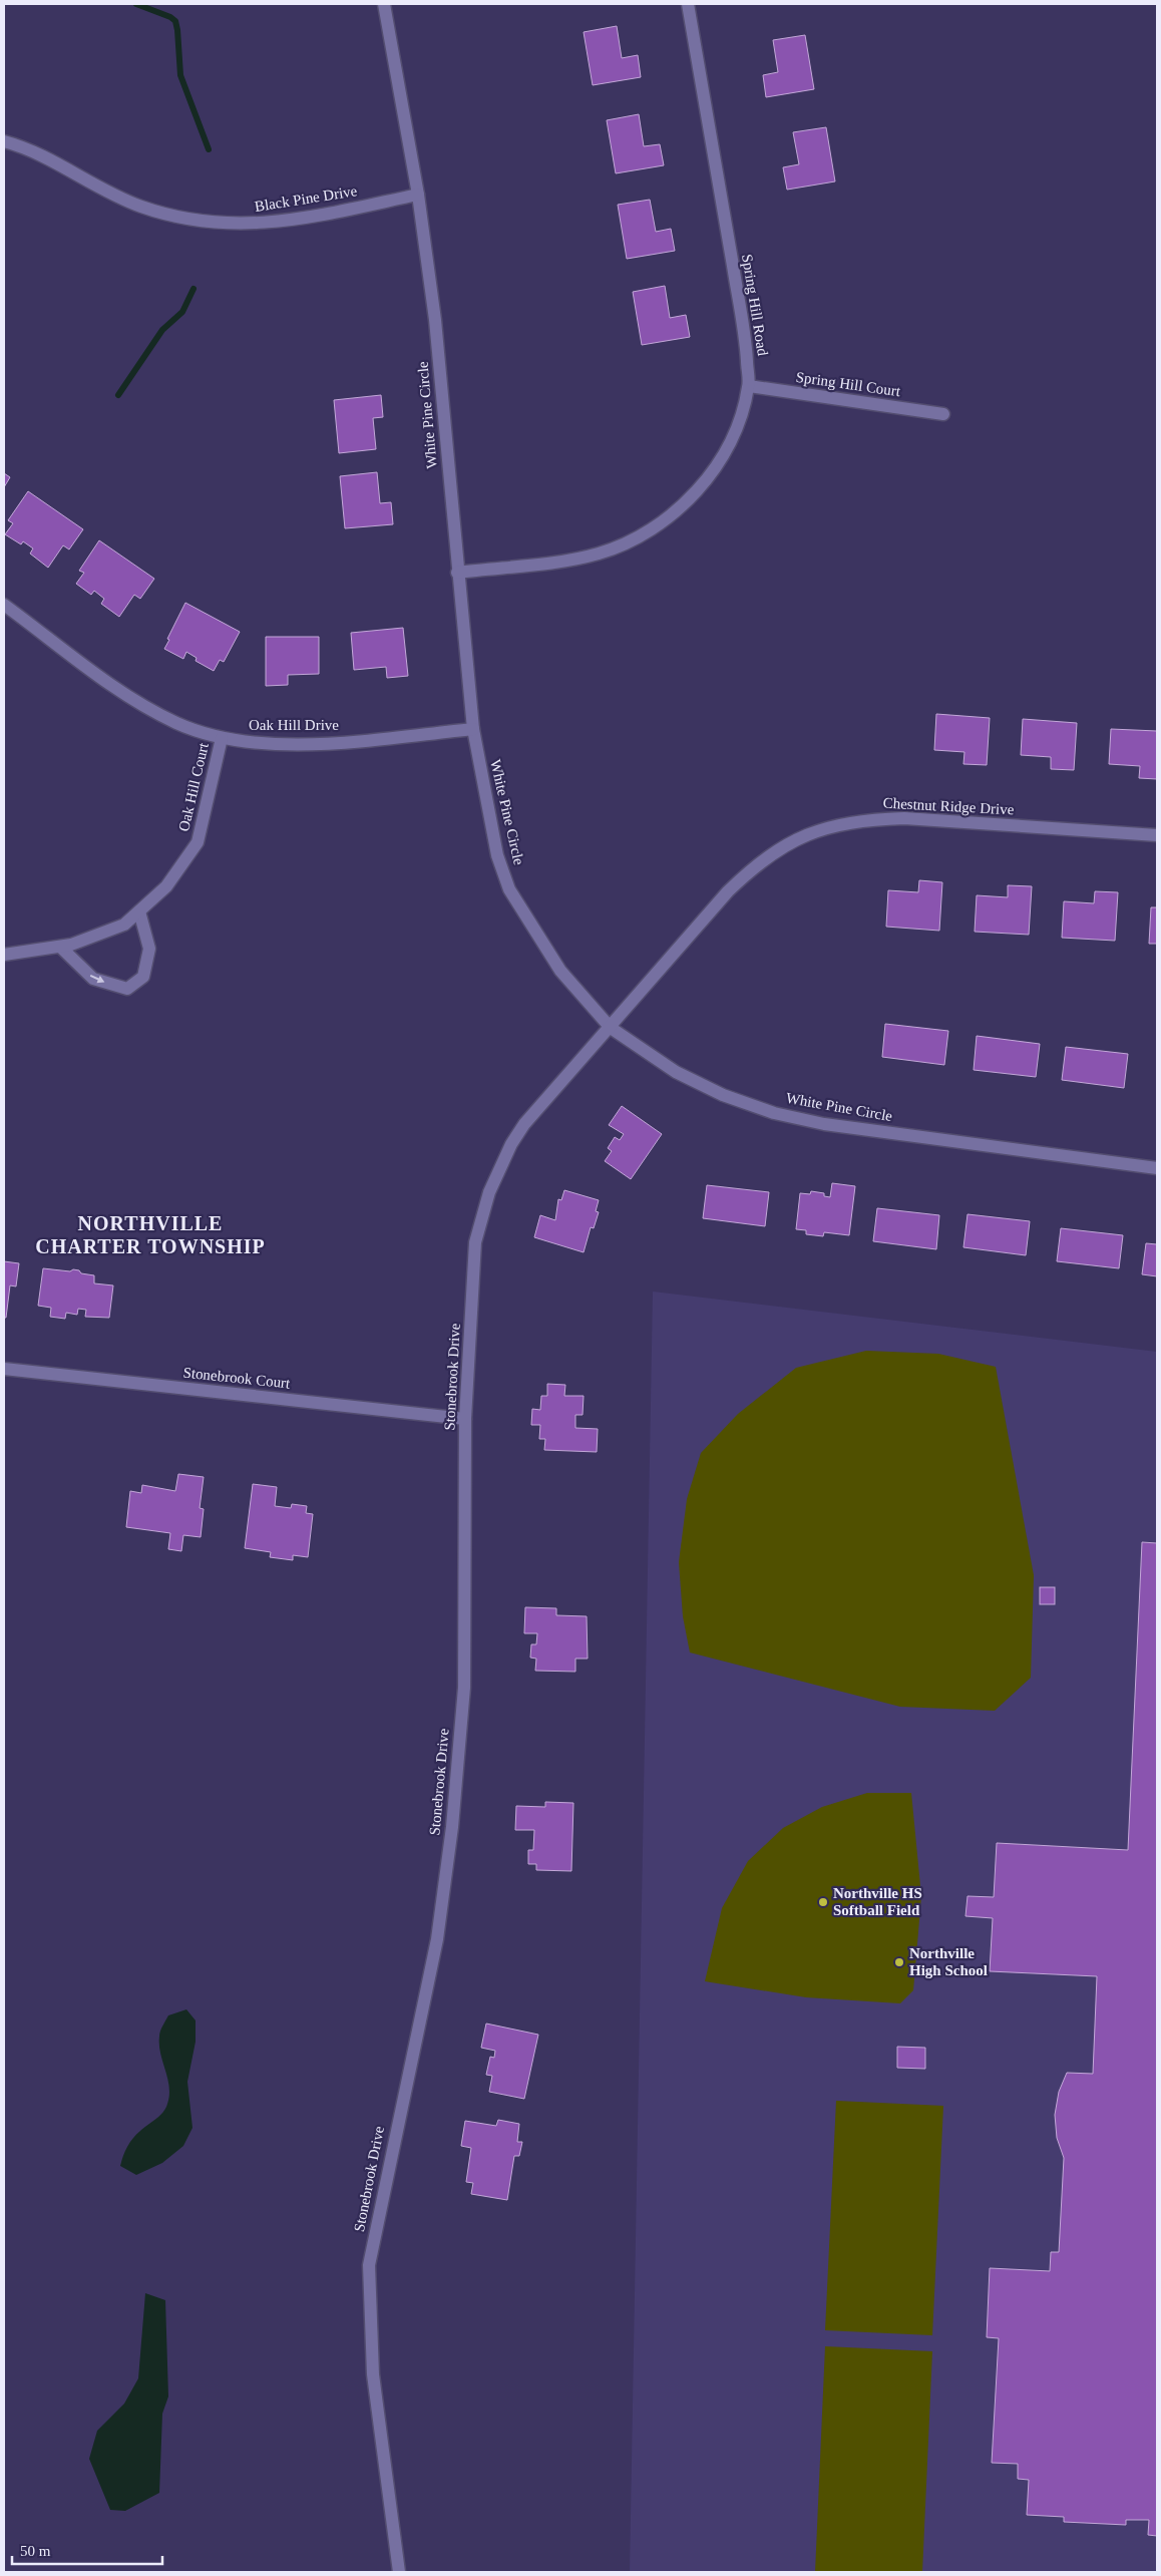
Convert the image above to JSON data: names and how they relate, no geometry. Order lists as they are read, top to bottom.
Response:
{
  "streets": {
    "street": [
      "Black Pine Drive",
      "Spring Hill Road",
      "Spring Hill Court",
      "White Pine Circle",
      "Oak Hill Drive",
      "Oak Hill Court",
      "Chestnut Ridge Drive",
      "Stonebrook Drive",
      "Stonebrook Court"
    ]
  },
  "crossings": [
    ["Black Pine Drive", "White Pine Circle"],
    ["Spring Hill Road", "Spring Hill Court"],
    ["Spring Hill Road", "White Pine Circle"],
    ["White Pine Circle", "Oak Hill Drive"],
    ["White Pine Circle", "Chestnut Ridge Drive"],
    ["White Pine Circle", "Stonebrook Drive"],
    ["Oak Hill Drive", "Oak Hill Court"],
    ["Chestnut Ridge Drive", "Stonebrook Drive"],
    ["Stonebrook Drive", "Stonebrook Court"]
  ],
  "districts": ["NORTHVILLE CHARTER TOWNSHIP"],
  "places": ["Northville HS Softball Field", "Northville High School"],
  "scale_bar": "50 m"
}
